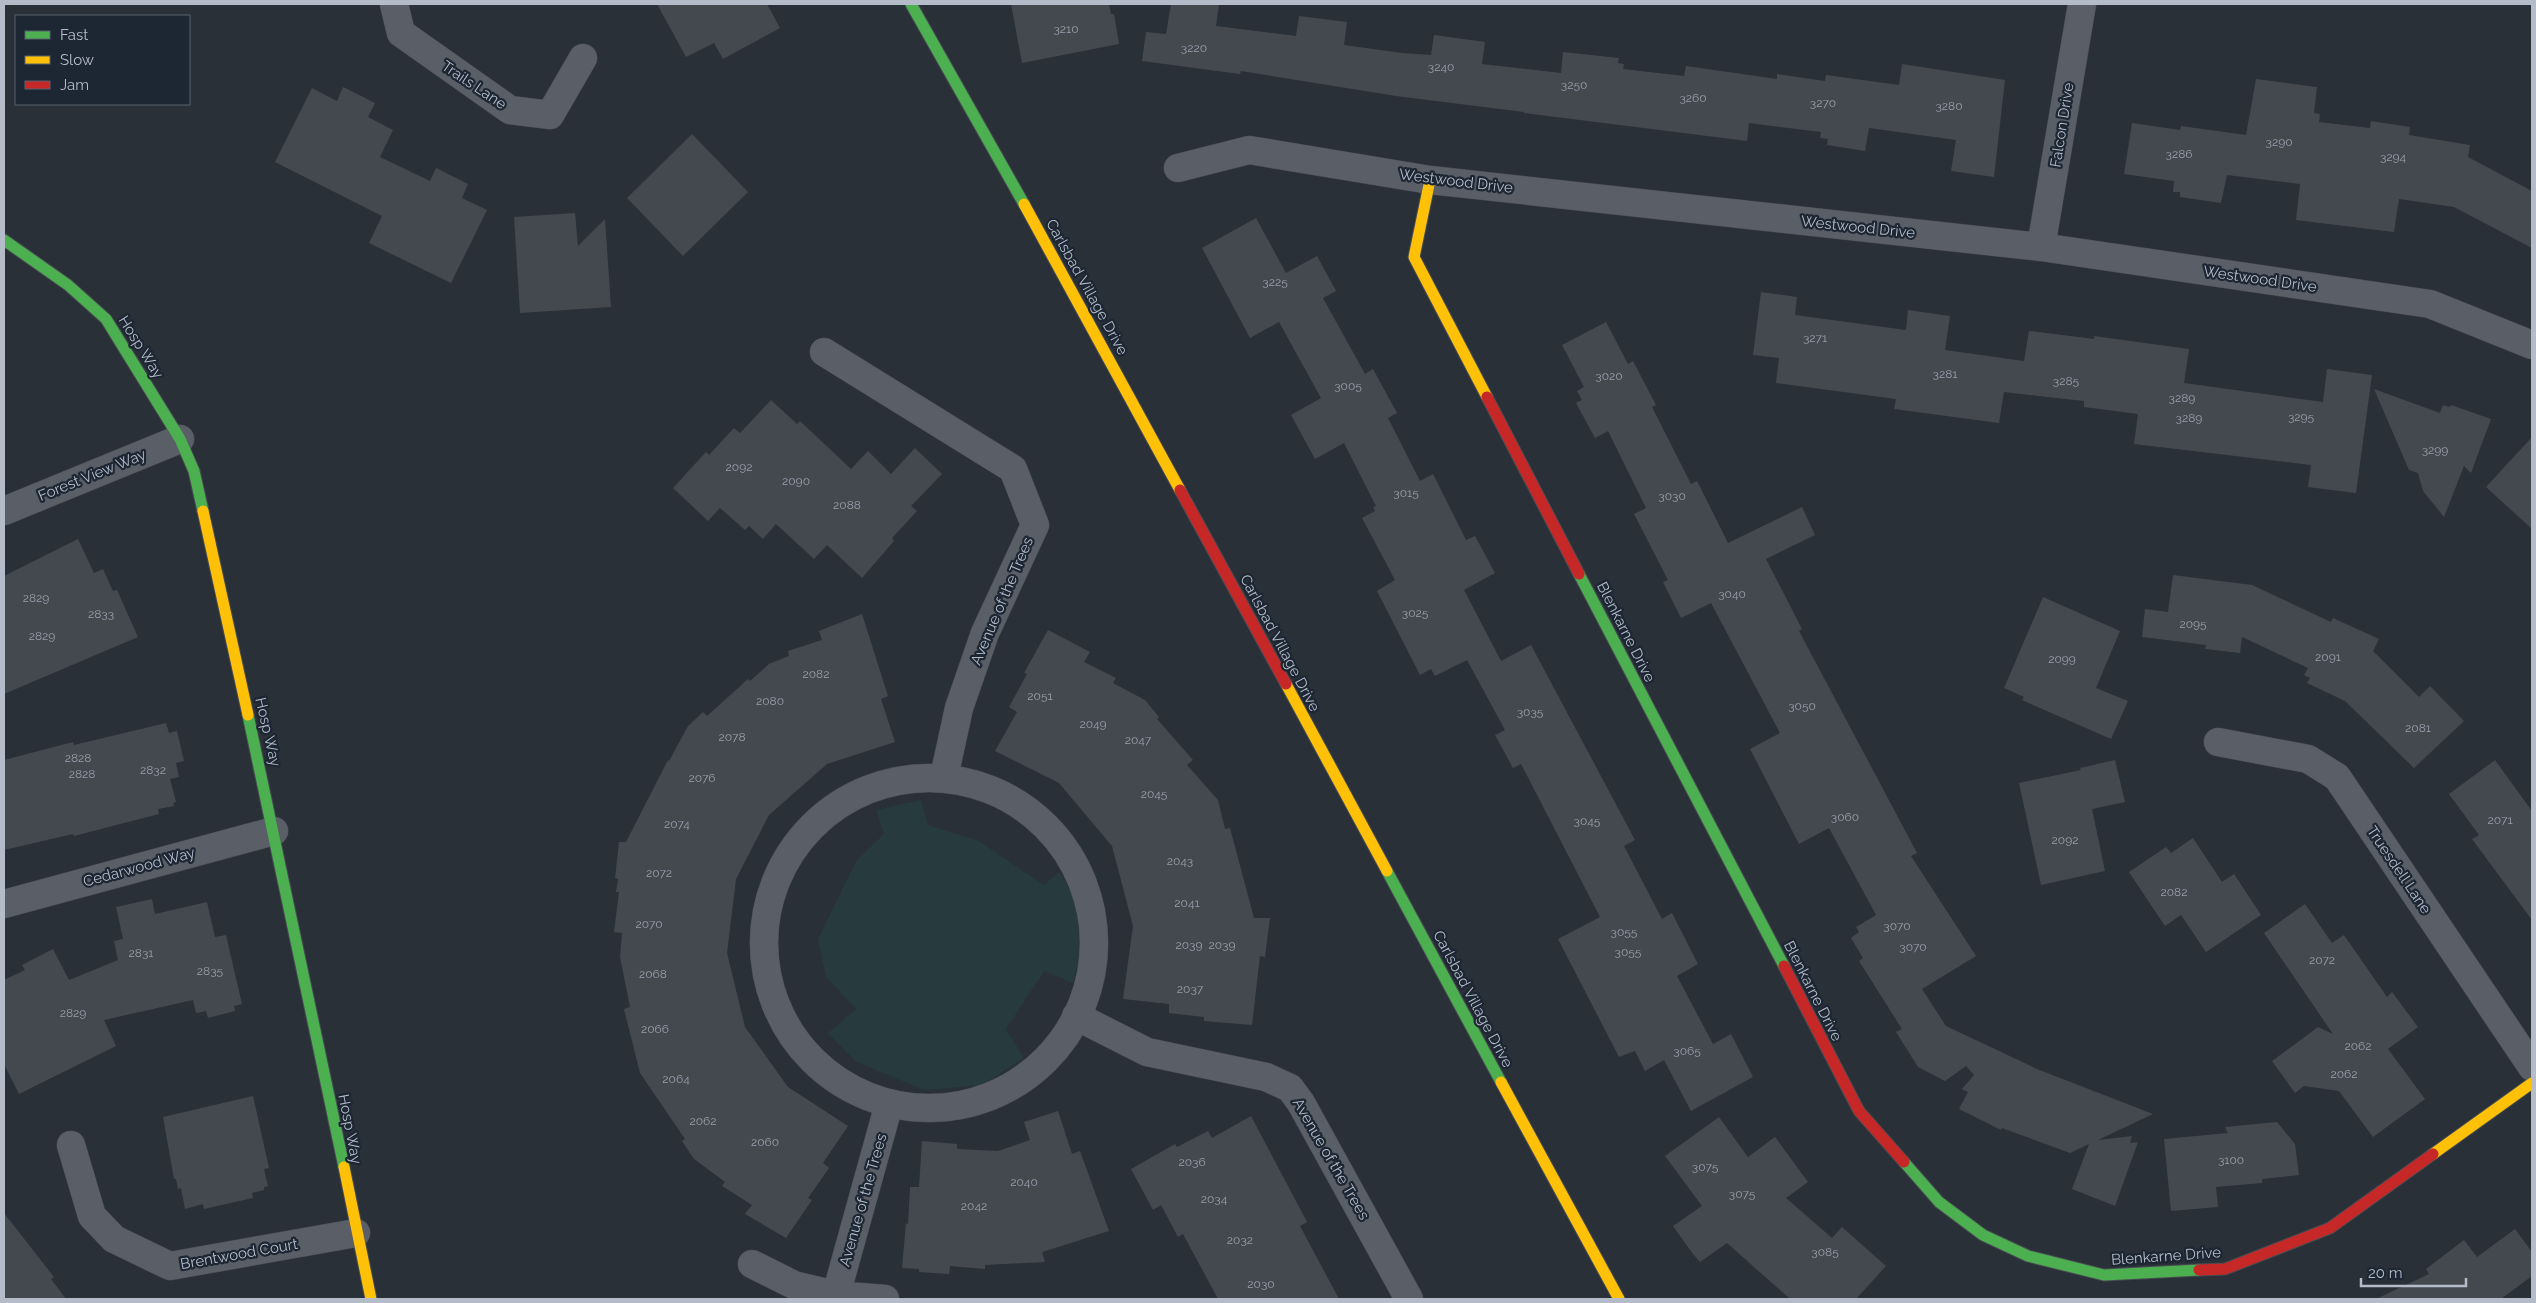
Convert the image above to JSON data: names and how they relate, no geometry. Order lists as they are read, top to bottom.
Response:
{
  "streets": {
    "street": [
      "Trails Lane",
      "Falcon Drive",
      "Westwood Drive",
      "Carlsbad Village Drive",
      "Hosp Way",
      "Forest View Way",
      "Avenue of the Trees",
      "Blenkarne Drive",
      "Cedarwood Way",
      "Truesdell Lane",
      "Brentwood Court"
    ]
  },
  "crossings": [
    ["Falcon Drive", "Westwood Drive"],
    ["Westwood Drive", "Blenkarne Drive"],
    ["Hosp Way", "Forest View Way"],
    ["Hosp Way", "Cedarwood Way"],
    ["Hosp Way", "Brentwood Court"]
  ],
  "house_numbers": [
    "3210",
    "3220",
    "3240",
    "3250",
    "3260",
    "3270",
    "3280",
    "3290",
    "3286",
    "3294",
    "3225",
    "3271",
    "3281",
    "3020",
    "3285",
    "3005",
    "3289",
    "3295",
    "3289",
    "3299",
    "2092",
    "2090",
    "3015",
    "3030",
    "2088",
    "3040",
    "2829",
    "3025",
    "2833",
    "2095",
    "2829",
    "2091",
    "2099",
    "2082",
    "2051",
    "2080",
    "3050",
    "3035",
    "2049",
    "2081",
    "2078",
    "2047",
    "2828",
    "2832",
    "2828",
    "2076",
    "2045",
    "3060",
    "2071",
    "3045",
    "2074",
    "2092",
    "2043",
    "2072",
    "2082",
    "2041",
    "2070",
    "3070",
    "3055",
    "2039",
    "2039",
    "3070",
    "3055",
    "2831",
    "2072",
    "2835",
    "2068",
    "2037",
    "2829",
    "2066",
    "2062",
    "3065",
    "2062",
    "2064",
    "2062",
    "2060",
    "3100",
    "2036",
    "3075",
    "2040",
    "3075",
    "2034",
    "2042",
    "2032",
    "3085",
    "2030"
  ],
  "legend": ["Fast", "Slow", "Jam"],
  "scale_bar": "20 m"
}
